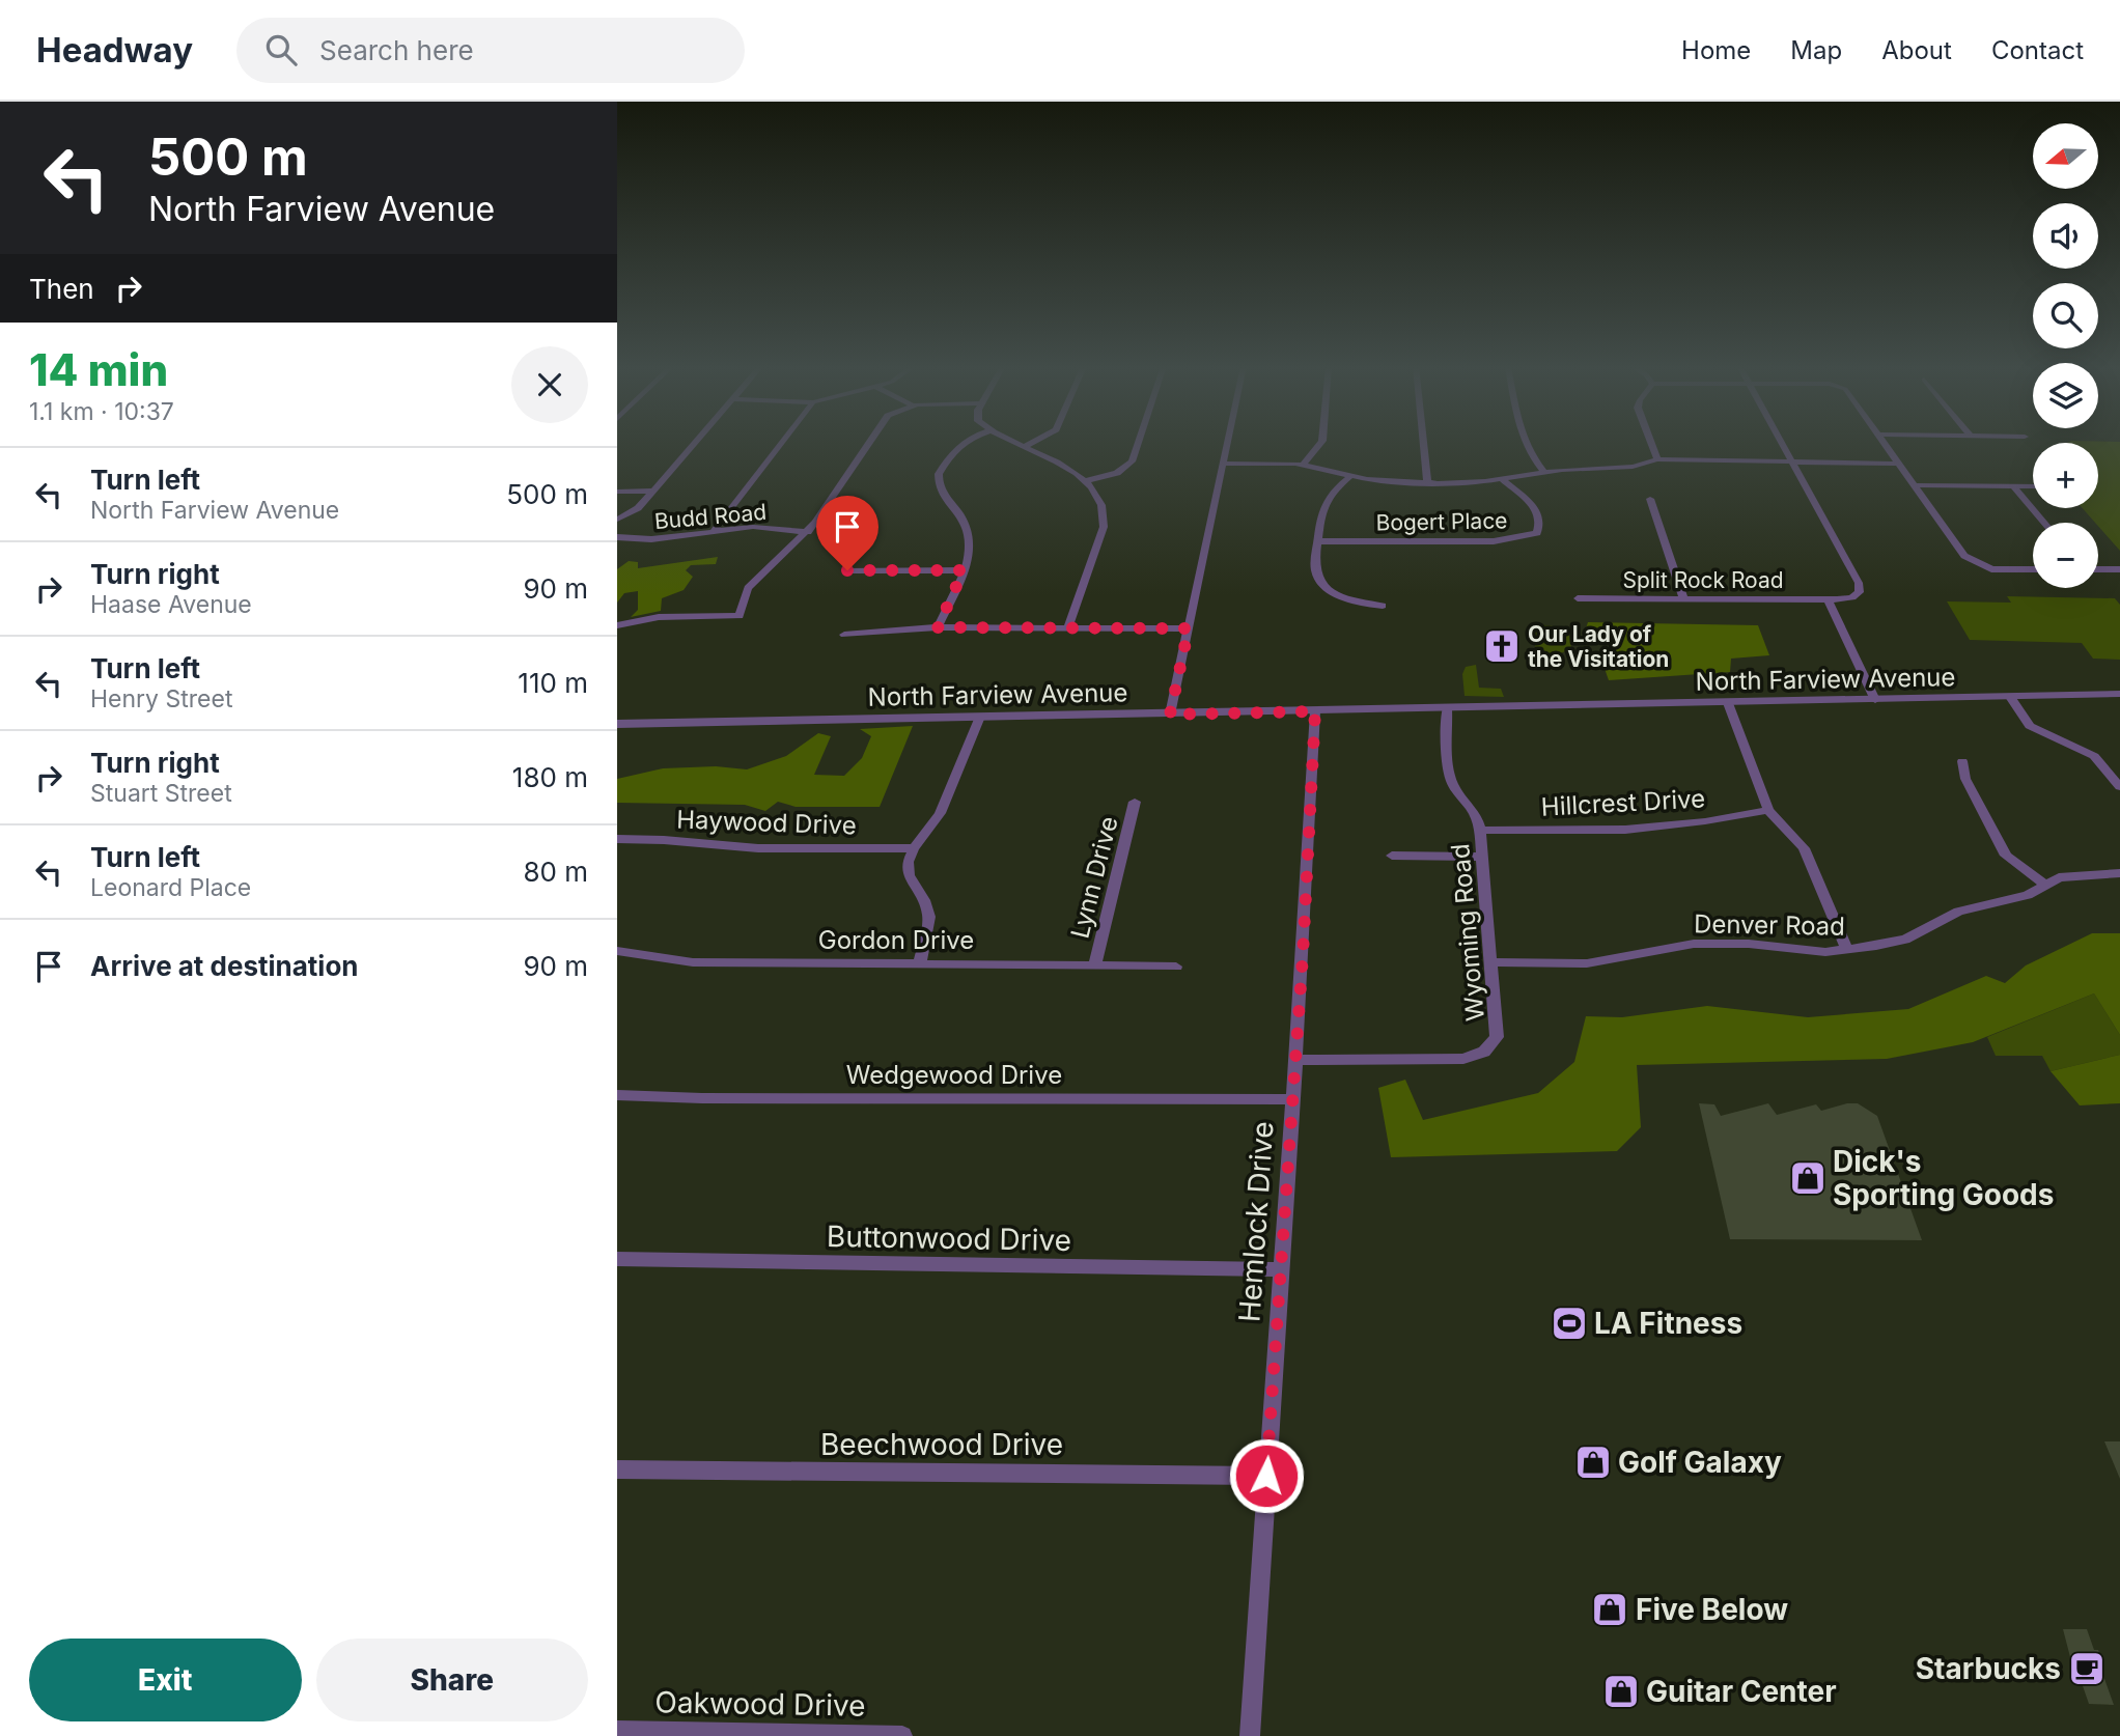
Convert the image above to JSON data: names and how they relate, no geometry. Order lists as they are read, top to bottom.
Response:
{
  "streets": {
    "street": [
      "Budd Road",
      "Bogert Place",
      "Split Rock Road",
      "North Farview Avenue",
      "Hillcrest Drive",
      "Haywood Drive",
      "Lynn Drive",
      "Denver Road",
      "Wyoming Road",
      "Gordon Drive",
      "Wedgewood Drive",
      "Hemlock Drive",
      "Buttonwood Drive",
      "Beechwood Drive",
      "Oakwood Drive"
    ]
  },
  "crossings": [
    ["North Farview Avenue", "Wyoming Road"],
    ["North Farview Avenue", "Hemlock Drive"],
    ["Hillcrest Drive", "Wyoming Road"],
    ["Lynn Drive", "Gordon Drive"],
    ["Denver Road", "Wyoming Road"],
    ["Wyoming Road", "Hemlock Drive"],
    ["Wedgewood Drive", "Hemlock Drive"],
    ["Hemlock Drive", "Buttonwood Drive"],
    ["Hemlock Drive", "Beechwood Drive"]
  ],
  "places": {
    "church": ["Our Lady of the Visitation"],
    "shop": [
      "Dick's Sporting Goods",
      "Golf Galaxy",
      "Five Below",
      "Guitar Center"
    ],
    "sports": ["LA Fitness"],
    "cafe": ["Starbucks"]
  },
  "north": "left",
  "page": {
    "header": "Headway",
    "search": "Search here",
    "nav": [
      "Home",
      "Map",
      "About",
      "Contact"
    ],
    "turn": ["500 m", "North Farview Avenue"],
    "map_buttons": ["+", "−"],
    "then": "Then",
    "heading": ["14 min", "1.1 km · 10:37"],
    "list": [
      {
        "name": "Turn left",
        "note": "North Farview Avenue",
        "value": "500 m"
      },
      {
        "name": "Turn right",
        "note": "Haase Avenue",
        "value": "90 m"
      },
      {
        "name": "Turn left",
        "note": "Henry Street",
        "value": "110 m"
      },
      {
        "name": "Turn right",
        "note": "Stuart Street",
        "value": "180 m"
      },
      {
        "name": "Turn left",
        "note": "Leonard Place",
        "value": "80 m"
      },
      {
        "name": "Arrive at destination",
        "value": "90 m"
      }
    ],
    "buttons": ["Exit", "Share"]
  }
}
